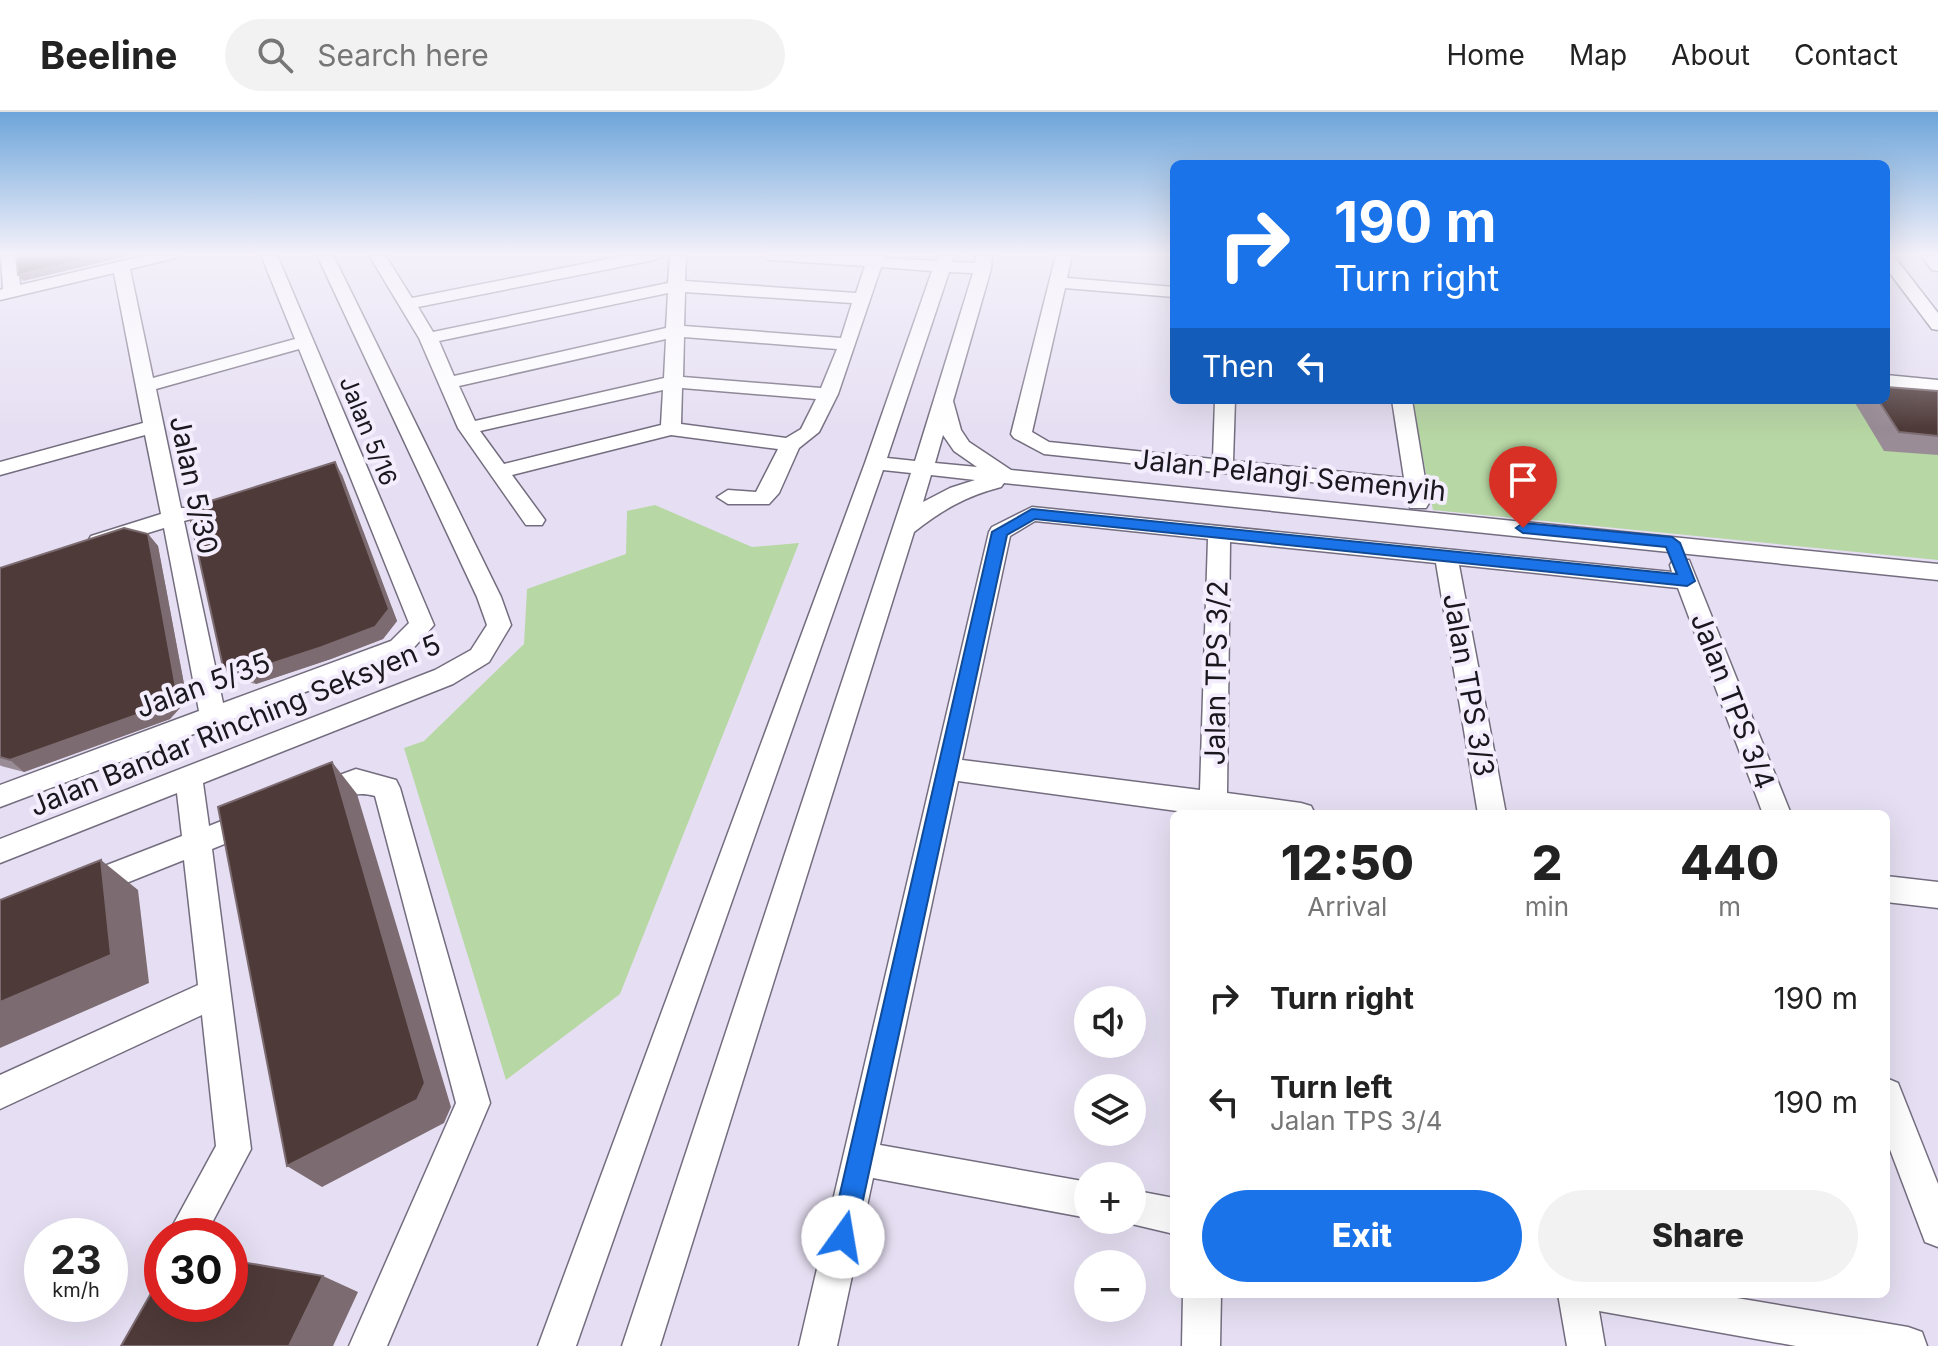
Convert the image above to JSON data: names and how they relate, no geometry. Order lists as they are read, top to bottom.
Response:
{
  "streets": {
    "street": [
      "Jalan 5/16",
      "Jalan Pelangi Semenyih",
      "Jalan 5/30",
      "Jalan TPS 3/2",
      "Jalan 5/35",
      "Jalan TPS 3/3",
      "Jalan TPS 3/4",
      "Jalan Bandar Rinching Seksyen 5"
    ]
  },
  "crossings": [
    ["Jalan 5/16", "Jalan 5/35"],
    ["Jalan Pelangi Semenyih", "Jalan TPS 3/4"],
    ["Jalan 5/30", "Jalan 5/35"]
  ],
  "page": {
    "header": "Beeline",
    "search": "Search here",
    "nav": [
      "Home",
      "Map",
      "About",
      "Contact"
    ],
    "turn": ["190 m", "Turn right"],
    "then": "Then",
    "eta": [
      "12:50",
      "Arrival",
      "2",
      "min",
      "440",
      "m"
    ],
    "list": [
      {
        "name": "Turn right",
        "value": "190 m"
      },
      {
        "name": "Turn left",
        "note": "Jalan TPS 3/4",
        "value": "190 m"
      }
    ],
    "map_buttons": ["+", "−"],
    "buttons": ["Exit", "Share"],
    "speed": "23 km/h",
    "limit": "30"
  }
}
